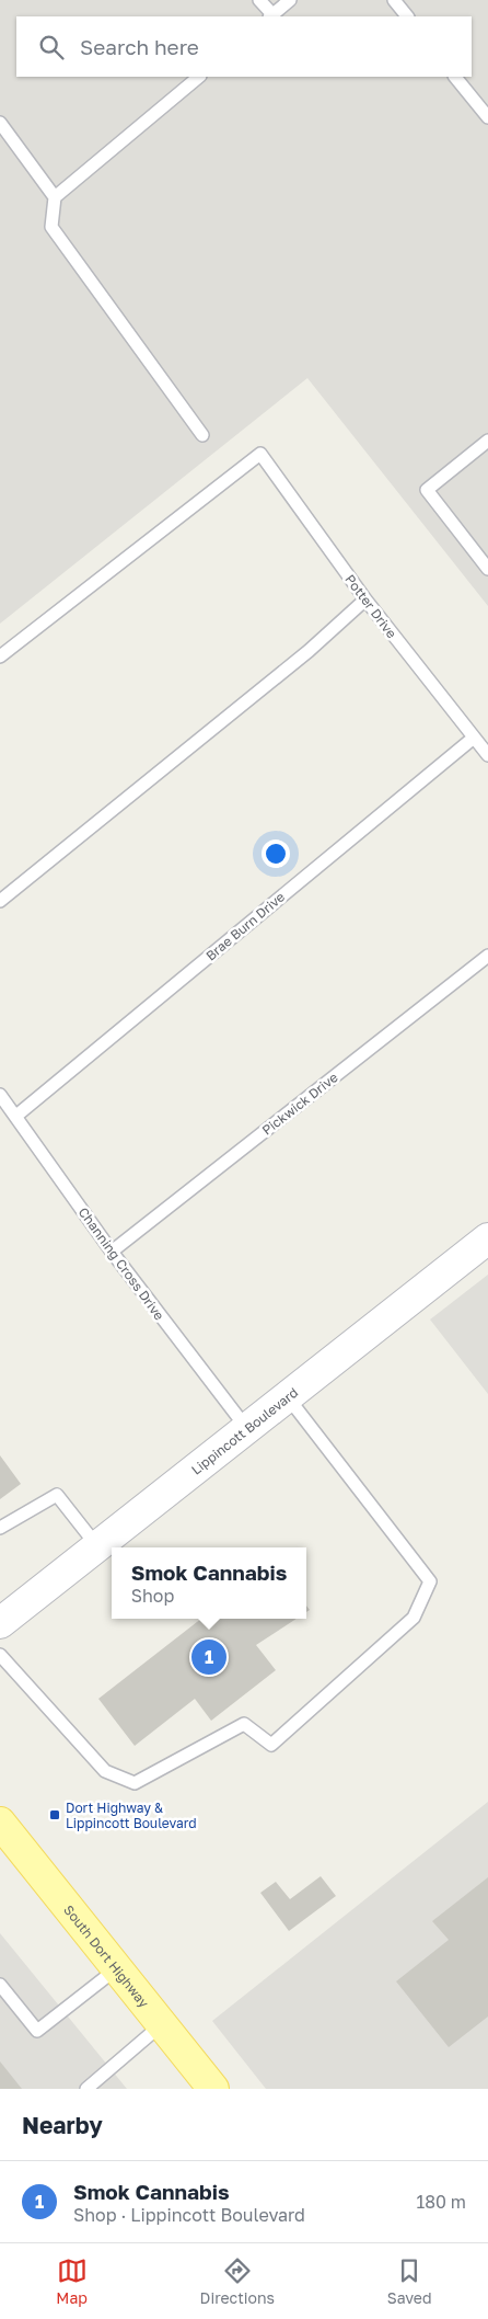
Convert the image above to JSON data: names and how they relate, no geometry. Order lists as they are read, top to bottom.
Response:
{
  "streets": {
    "main road": ["South Dort Highway"],
    "street": ["Lippincott Boulevard"],
    "lane": [
      "Potter Drive",
      "Brae Burn Drive",
      "Pickwick Drive",
      "Channing Cross Drive"
    ]
  },
  "crossings": [
    ["Potter Drive", "Brae Burn Drive"],
    ["Brae Burn Drive", "Channing Cross Drive"],
    ["Pickwick Drive", "Channing Cross Drive"],
    ["Channing Cross Drive", "Lippincott Boulevard"]
  ],
  "places": {
    "transit": ["Dort Highway & Lippincott Boulevard"]
  },
  "page": {
    "search": "Search here",
    "popup": ["Smok Cannabis", "Shop"],
    "pins": "1",
    "heading": "Nearby",
    "list": [
      {
        "mark": "1",
        "name": "Smok Cannabis",
        "note": "Shop · Lippincott Boulevard",
        "value": "180 m"
      }
    ],
    "nav": ["Map", "Directions", "Saved"]
  }
}
